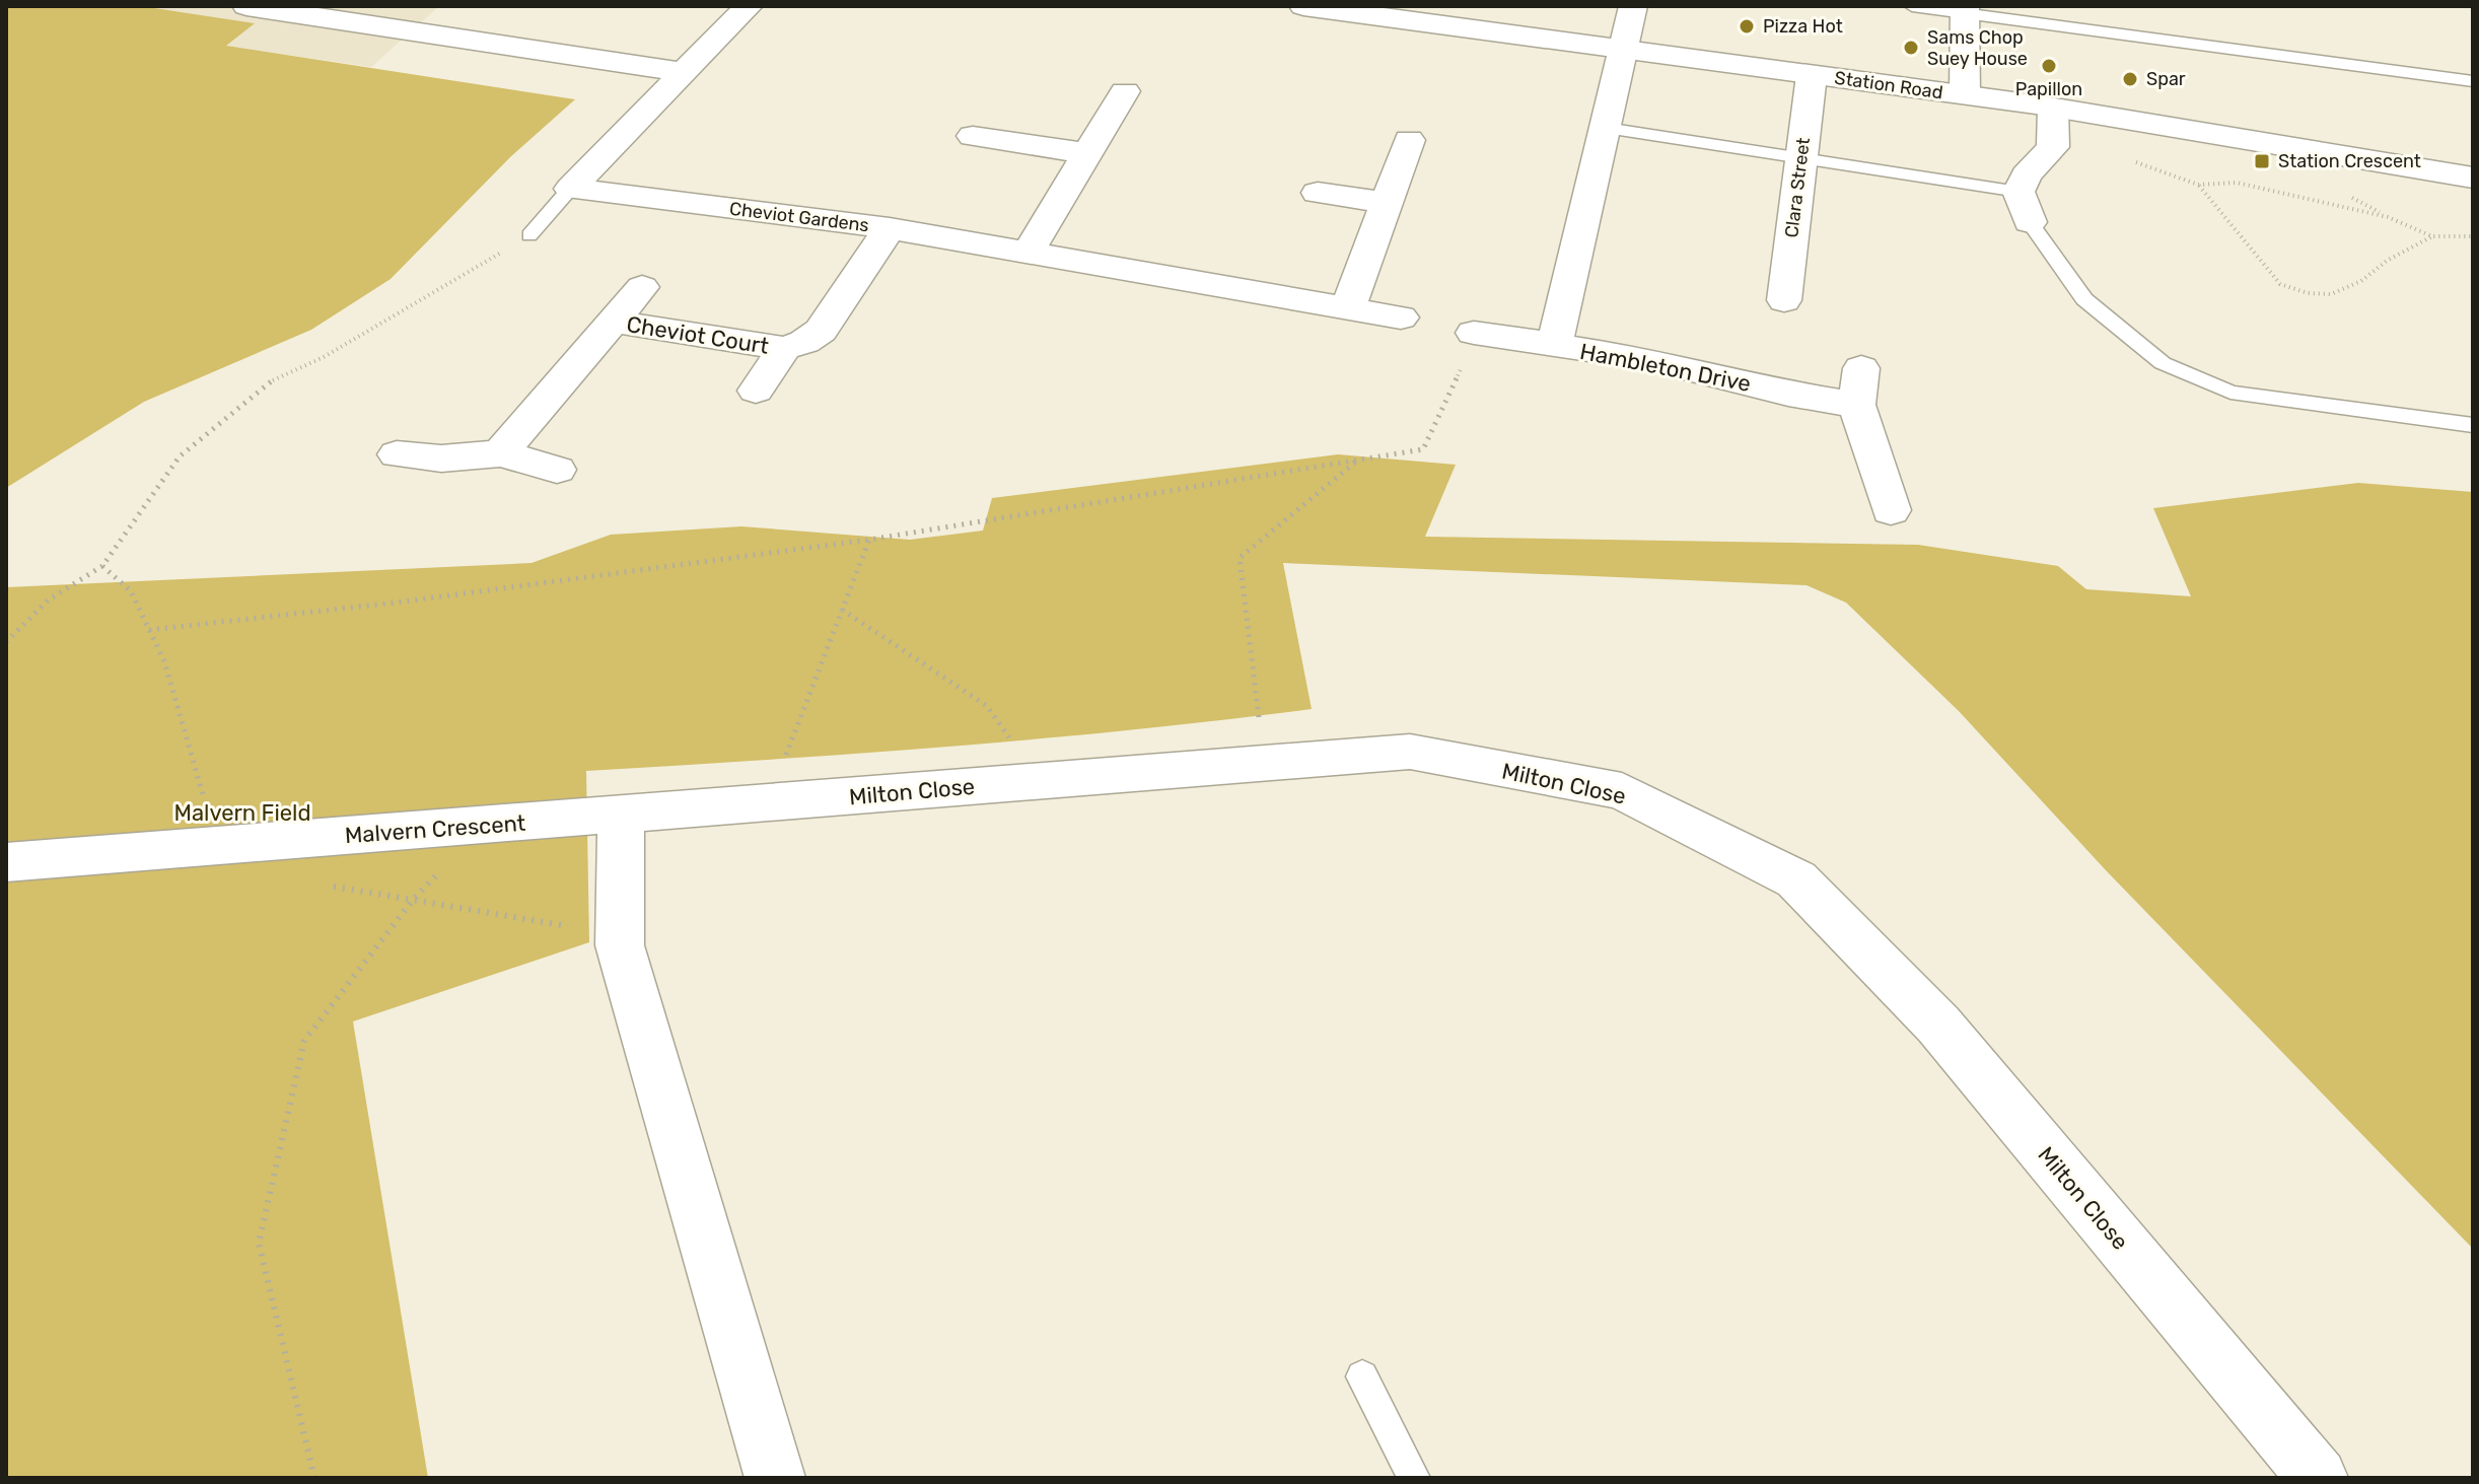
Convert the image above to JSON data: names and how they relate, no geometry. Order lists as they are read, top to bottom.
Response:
{
  "streets": {
    "street": [
      "Station Road",
      "Clara Street",
      "Cheviot Gardens",
      "Cheviot Court",
      "Hambleton Drive",
      "Milton Close",
      "Malvern Crescent"
    ]
  },
  "crossings": [
    ["Station Road", "Clara Street"],
    ["Cheviot Gardens", "Cheviot Court"],
    ["Milton Close", "Malvern Crescent"]
  ],
  "parks": ["Malvern Field"],
  "places": {
    "other": [
      "Pizza Hot",
      "Sams Chop Suey House",
      "Papillon",
      "Spar"
    ],
    "transit": ["Station Crescent"]
  }
}
